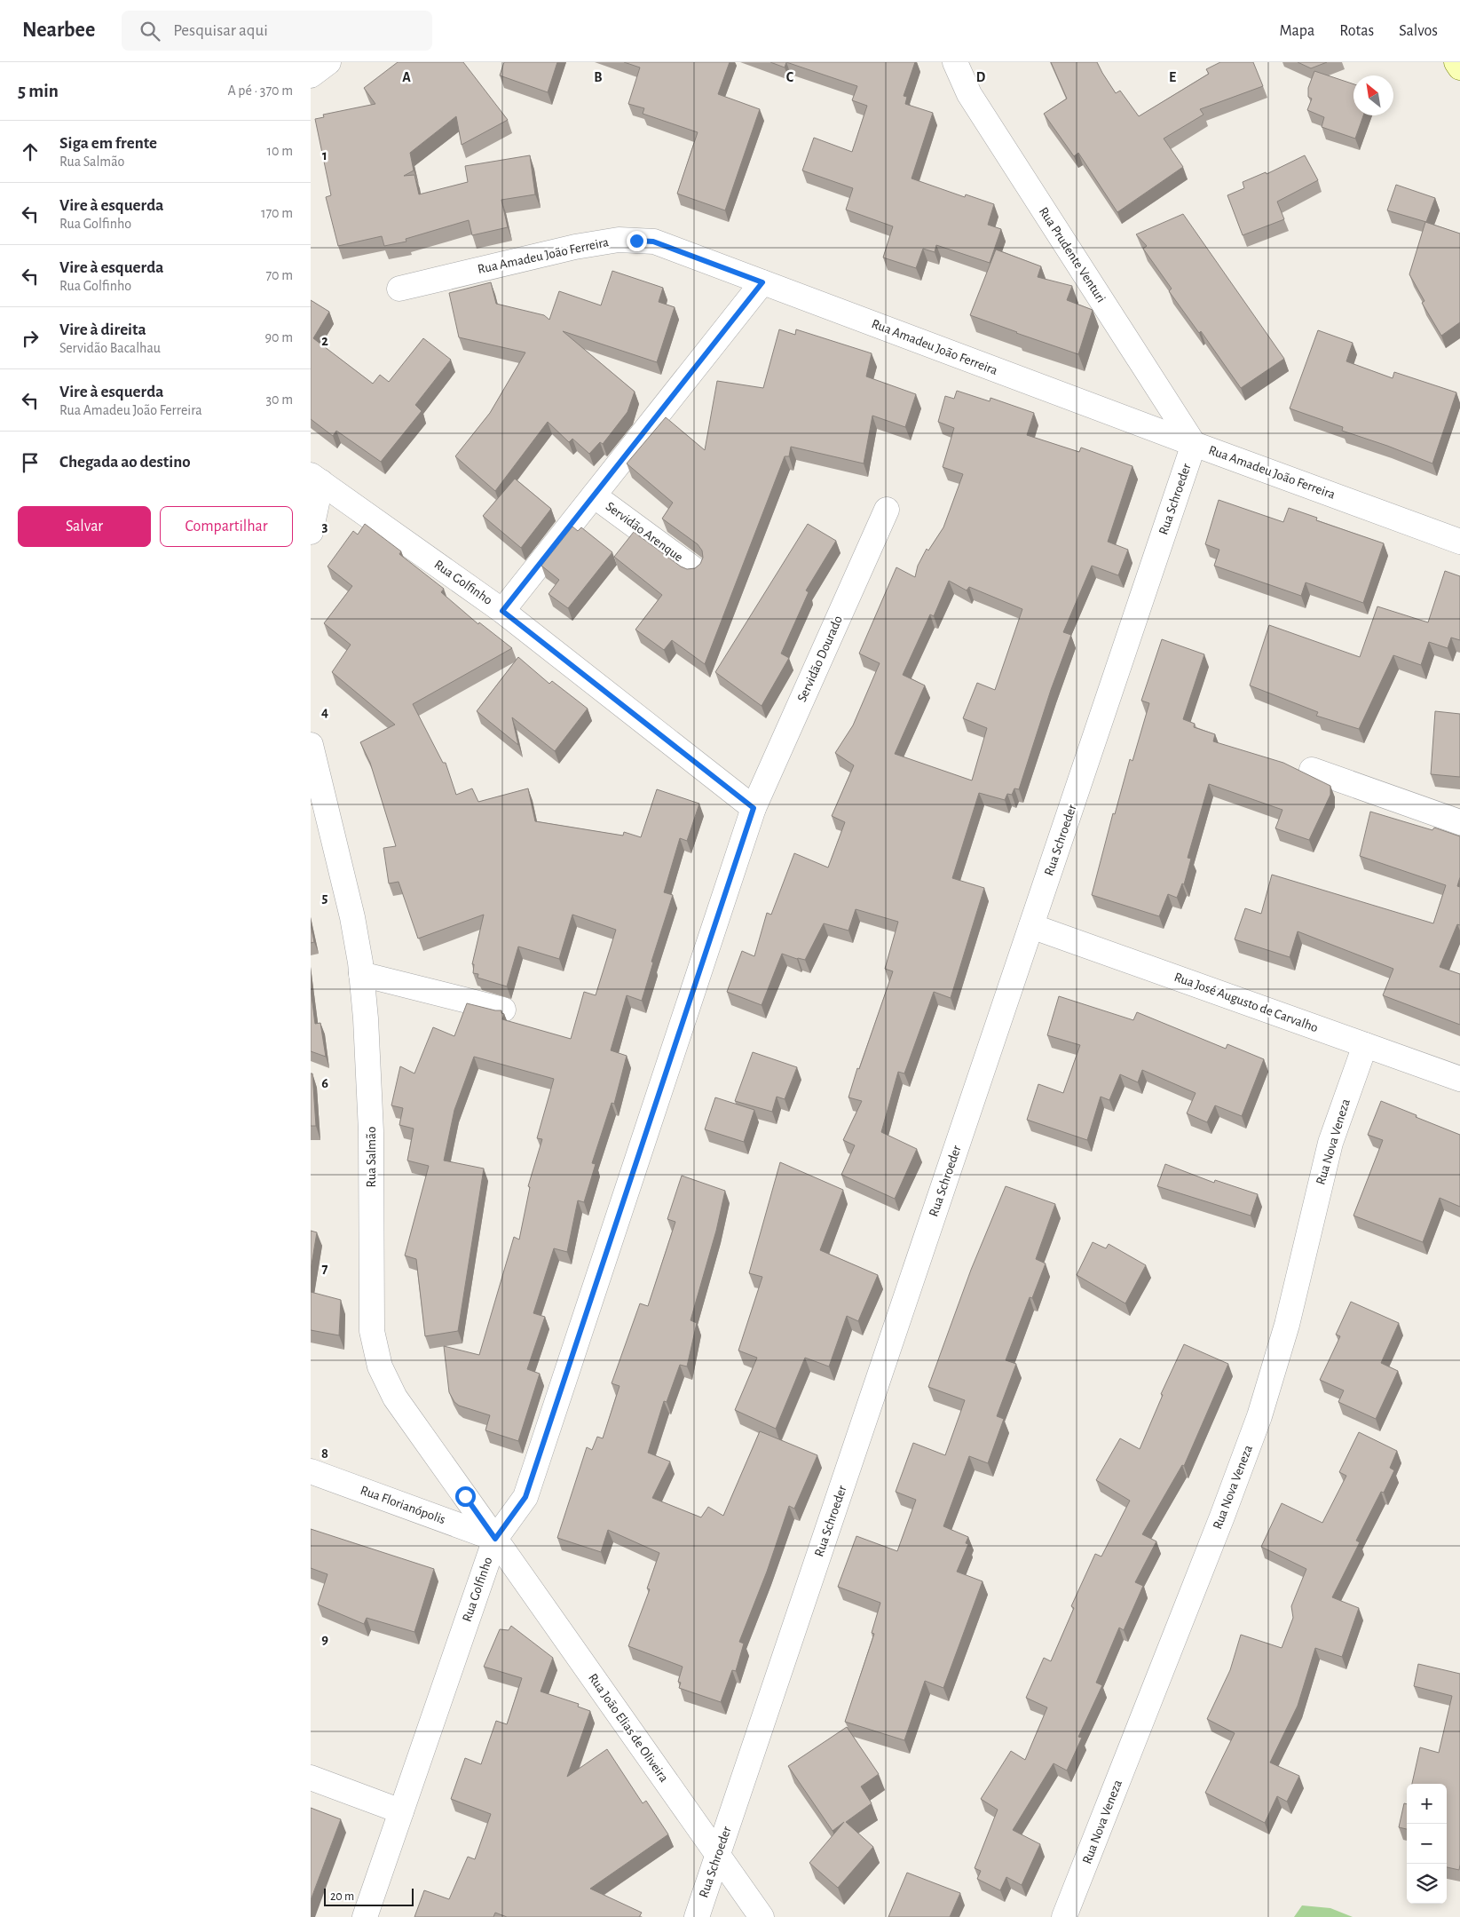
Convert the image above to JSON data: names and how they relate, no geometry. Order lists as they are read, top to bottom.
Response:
{
  "streets": {
    "street": [
      "Rua Prudente Venturi",
      "Rua Amadeu João Ferreira",
      "Rua Schroeder",
      "Servidão Arenque",
      "Rua Golfinho",
      "Servidão Dourado",
      "Rua José Augusto de Carvalho",
      "Rua Nova Veneza",
      "Rua Salmão",
      "Rua Florianópolis",
      "Rua João Elias de Oliveira"
    ]
  },
  "crossings": [
    ["Rua Prudente Venturi", "Rua Amadeu João Ferreira"],
    ["Rua Prudente Venturi", "Rua Schroeder"],
    ["Rua Amadeu João Ferreira", "Rua Schroeder"],
    ["Rua Schroeder", "Rua José Augusto de Carvalho"],
    ["Rua Schroeder", "Rua João Elias de Oliveira"],
    ["Rua Golfinho", "Servidão Dourado"],
    ["Rua Golfinho", "Rua Salmão"],
    ["Rua Golfinho", "Rua Florianópolis"],
    ["Rua Golfinho", "Rua João Elias de Oliveira"],
    ["Rua José Augusto de Carvalho", "Rua Nova Veneza"],
    ["Rua Salmão", "Rua Florianópolis"],
    ["Rua Salmão", "Rua João Elias de Oliveira"],
    ["Rua Florianópolis", "Rua João Elias de Oliveira"]
  ],
  "scale_bar": "20 m",
  "north": "top left",
  "page": {
    "header": "Nearbee",
    "search": "Pesquisar aqui",
    "nav": ["Mapa", "Rotas", "Salvos"],
    "heading": ["5 min", "A pé · 370 m"],
    "list": [
      ["Siga em frente", "Rua Salmão", "10 m"],
      ["Vire à esquerda", "Rua Golfinho", "170 m"],
      ["Vire à esquerda", "Rua Golfinho", "70 m"],
      ["Vire à direita", "Servidão Bacalhau", "90 m"],
      ["Vire à esquerda", "Rua Amadeu João Ferreira", "30 m"],
      "Chegada ao destino"
    ],
    "buttons": ["Salvar", "Compartilhar"],
    "map_buttons": ["+", "−"],
    "scale": "20 m"
  },
  "grid": {
    "columns": [
      "A",
      "B",
      "C",
      "D",
      "E"
    ],
    "rows": [
      "1",
      "2",
      "3",
      "4",
      "5",
      "6",
      "7",
      "8",
      "9"
    ]
  }
}
